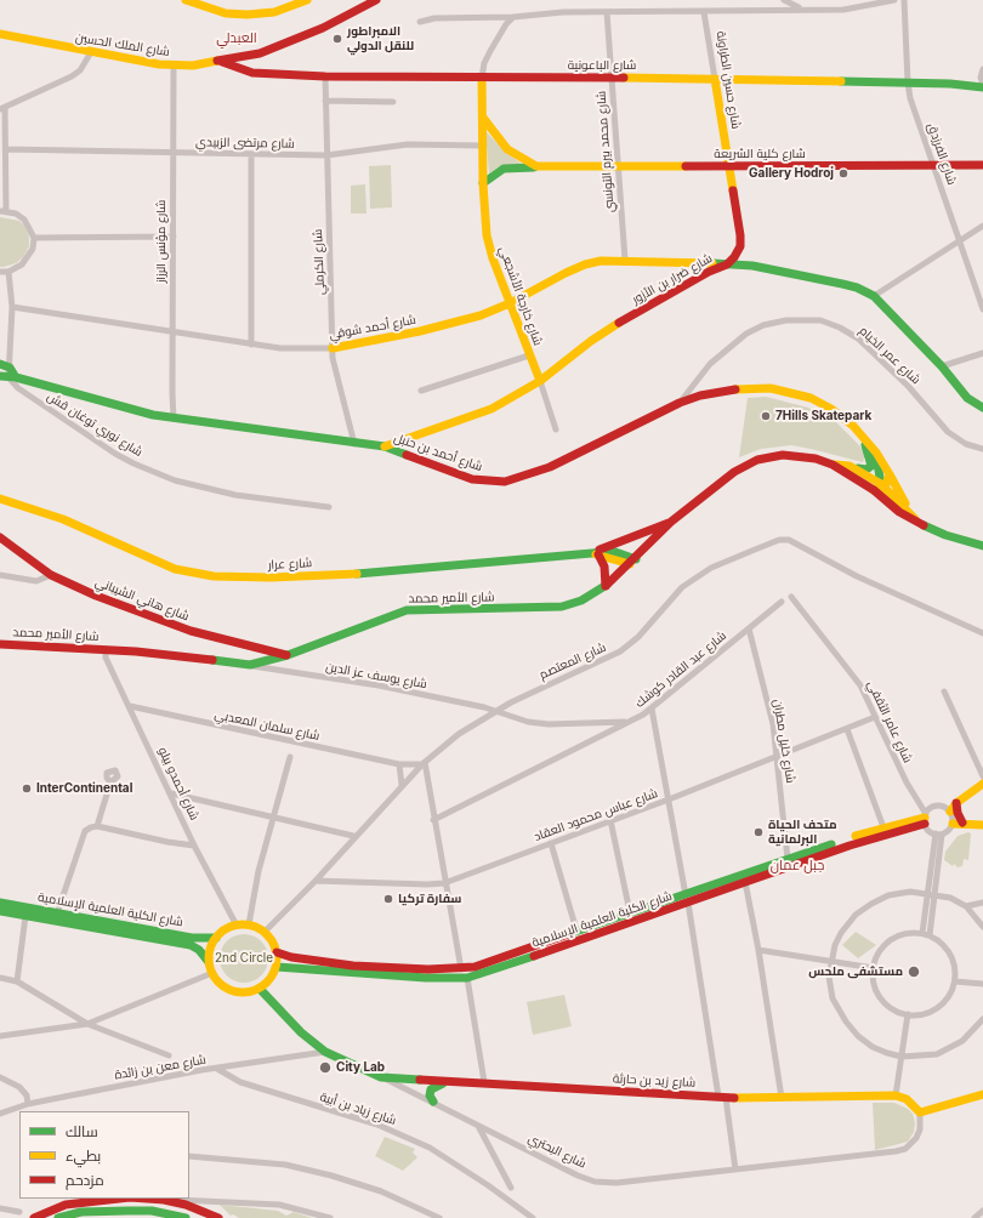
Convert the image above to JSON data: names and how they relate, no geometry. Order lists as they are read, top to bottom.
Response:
{
  "streets": {
    "street": [
      "شارع الملك الحسين",
      "شارع الباعونية",
      "شارع حسين الطراونة",
      "شارع مرتضى الزبيدي",
      "شارع محمد بيرم التونسي",
      "شارع كلية الشريعة",
      "شارع الفرزدق",
      "شارع مؤنس الرزاز",
      "شارع الكرملي",
      "شارع ضرار بن الأزور",
      "شارع خارجة الأشجعي",
      "شارع أحمد شوقي",
      "شارع عمر الخيام",
      "شارع نوري توغان قش",
      "شارع أحمد بن حنبل",
      "شارع عرار",
      "شارع الأمير محمد",
      "شارع هاني الشيباني",
      "شارع المعتصم",
      "شارع عبد القادر كوشك",
      "شارع يوسف عز الدين",
      "شارع عامر الثقفي",
      "شارع سلمان المعدبي",
      "شارع خليل مطران",
      "شارع أحمدو بيلو",
      "شارع عباس محمود العقاد",
      "شارع الكلية العلمية الإسلامية",
      "شارع معن بن زائدة",
      "شارع زيد بن حارثة",
      "شارع زياد بن أبية",
      "شارع البحتري"
    ]
  },
  "crossings": [
    ["شارع الملك الحسين", "شارع الباعونية"],
    ["شارع الملك الحسين", "شارع مؤنس الرزاز"],
    ["شارع الباعونية", "شارع حسين الطراونة"],
    ["شارع الباعونية", "شارع محمد بيرم التونسي"],
    ["شارع الباعونية", "شارع الفرزدق"],
    ["شارع الباعونية", "شارع الكرملي"],
    ["شارع الباعونية", "شارع خارجة الأشجعي"],
    ["شارع حسين الطراونة", "شارع كلية الشريعة"],
    ["شارع حسين الطراونة", "شارع ضرار بن الأزور"],
    ["شارع حسين الطراونة", "شارع أحمد شوقي"],
    ["شارع مرتضى الزبيدي", "شارع مؤنس الرزاز"],
    ["شارع مرتضى الزبيدي", "شارع الكرملي"],
    ["شارع مرتضى الزبيدي", "شارع خارجة الأشجعي"],
    ["شارع محمد بيرم التونسي", "شارع كلية الشريعة"],
    ["شارع محمد بيرم التونسي", "شارع أحمد شوقي"],
    ["شارع كلية الشريعة", "شارع الفرزدق"],
    ["شارع كلية الشريعة", "شارع خارجة الأشجعي"],
    ["شارع مؤنس الرزاز", "شارع أحمد شوقي"],
    ["شارع مؤنس الرزاز", "شارع أحمد بن حنبل"],
    ["شارع الكرملي", "شارع أحمد شوقي"],
    ["شارع الكرملي", "شارع أحمد بن حنبل"],
    ["شارع ضرار بن الأزور", "شارع خارجة الأشجعي"],
    ["شارع ضرار بن الأزور", "شارع أحمد شوقي"],
    ["شارع ضرار بن الأزور", "شارع أحمد بن حنبل"],
    ["شارع خارجة الأشجعي", "شارع أحمد شوقي"],
    ["شارع عمر الخيام", "شارع أحمد بن حنبل"],
    ["شارع نوري توغان قش", "شارع أحمد بن حنبل"],
    ["شارع أحمد بن حنبل", "شارع الأمير محمد"],
    ["شارع عرار", "شارع الأمير محمد"],
    ["شارع الأمير محمد", "شارع هاني الشيباني"],
    ["شارع الأمير محمد", "شارع يوسف عز الدين"],
    ["شارع الأمير محمد", "شارع أحمدو بيلو"],
    ["شارع المعتصم", "شارع عبد القادر كوشك"],
    ["شارع المعتصم", "شارع يوسف عز الدين"],
    ["شارع المعتصم", "شارع سلمان المعدبي"],
    ["شارع المعتصم", "شارع أحمدو بيلو"],
    ["شارع المعتصم", "شارع عباس محمود العقاد"],
    ["شارع المعتصم", "شارع الكلية العلمية الإسلامية"],
    ["شارع المعتصم", "شارع البحتري"],
    ["شارع عبد القادر كوشك", "شارع يوسف عز الدين"],
    ["شارع عبد القادر كوشك", "شارع خليل مطران"],
    ["شارع عامر الثقفي", "شارع عباس محمود العقاد"],
    ["شارع عامر الثقفي", "شارع الكلية العلمية الإسلامية"],
    ["شارع سلمان المعدبي", "شارع أحمدو بيلو"],
    ["شارع خليل مطران", "شارع عباس محمود العقاد"],
    ["شارع خليل مطران", "شارع الكلية العلمية الإسلامية"],
    ["شارع أحمدو بيلو", "شارع الكلية العلمية الإسلامية"],
    ["شارع أحمدو بيلو", "شارع البحتري"],
    ["شارع الكلية العلمية الإسلامية", "شارع البحتري"],
    ["شارع معن بن زائدة", "شارع زياد بن أبية"],
    ["شارع معن بن زائدة", "شارع البحتري"],
    ["شارع زيد بن حارثة", "شارع البحتري"]
  ],
  "districts": ["العبدلي", "جبل عمان"],
  "parks": ["2nd Circle"],
  "places": [
    "الامبراطور للنقل الدولي",
    "Gallery Hodroj",
    "7Hills Skatepark",
    "InterContinental",
    "متحف الحياة البرلمانية",
    "سفارة تركيا",
    "مستشفى ملحس",
    "City Lab"
  ],
  "legend": ["سالك", "بطيء", "مزدحم"]
}
